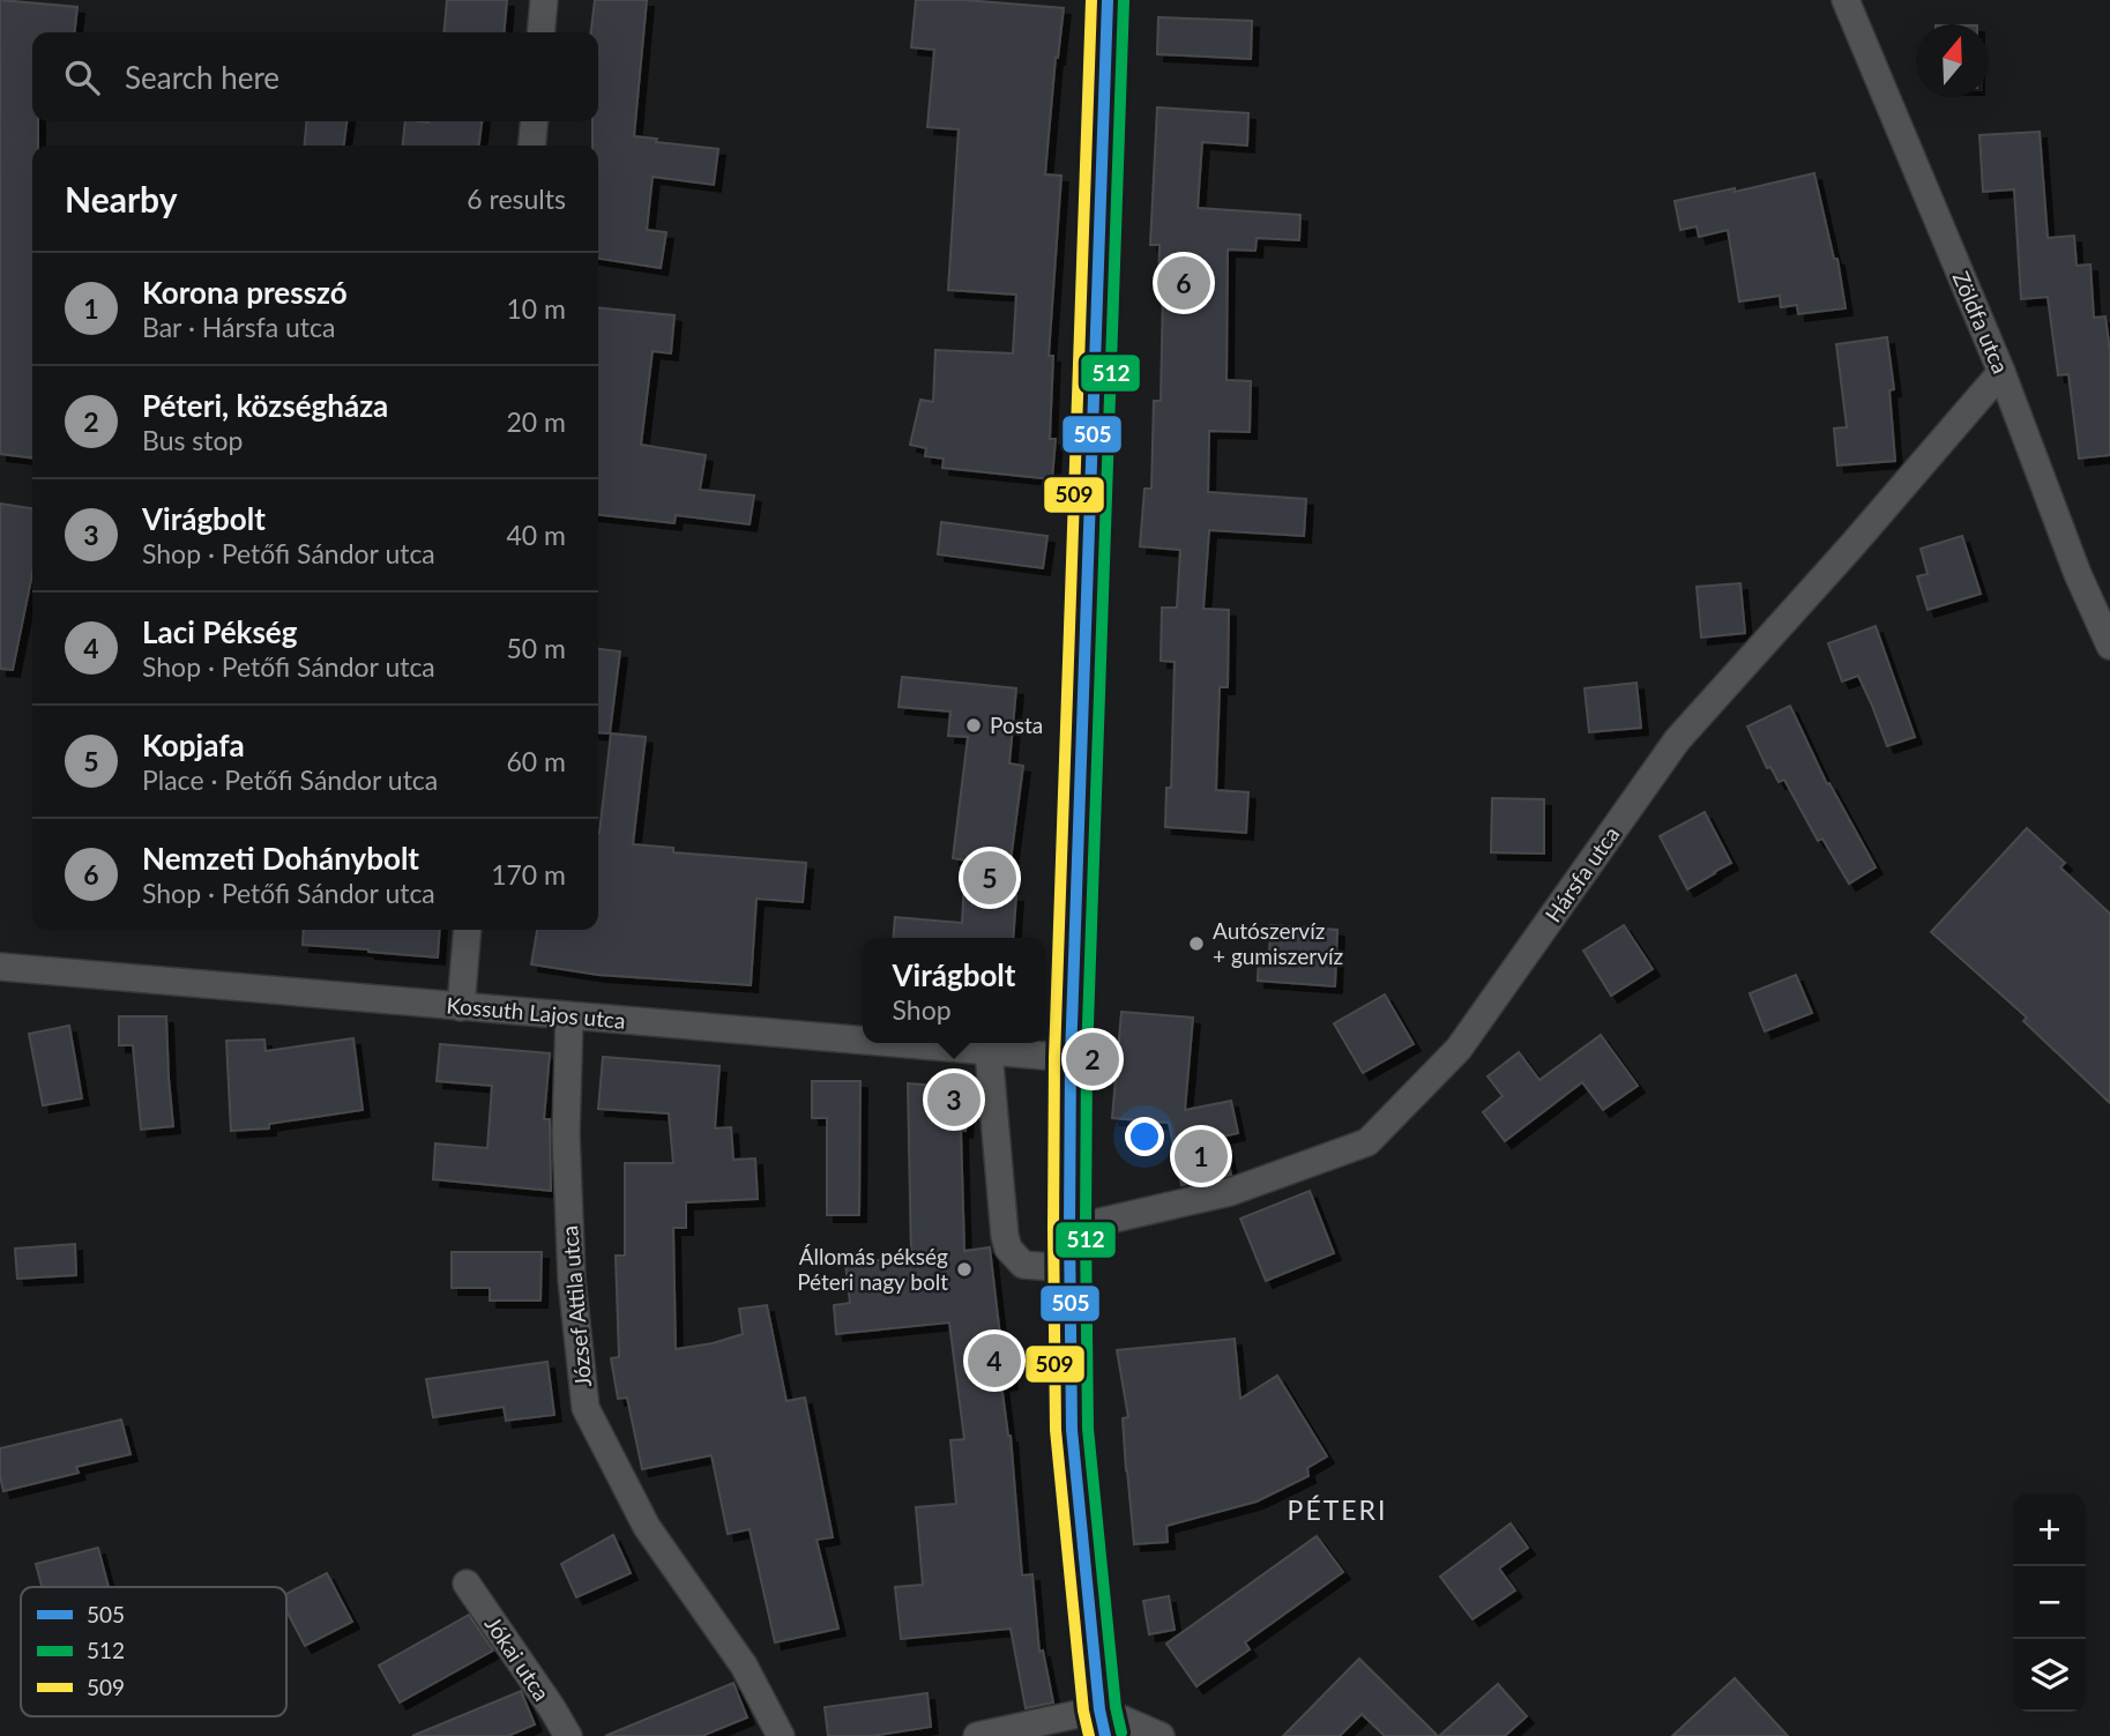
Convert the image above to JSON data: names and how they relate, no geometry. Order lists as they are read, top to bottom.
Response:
{
  "streets": {
    "street": [
      "Zöldfa utca",
      "Hársfa utca",
      "Kossuth Lajos utca",
      "József Attila utca",
      "Jókai utca"
    ]
  },
  "crossings": [
    ["Zöldfa utca", "Hársfa utca"],
    ["Kossuth Lajos utca", "József Attila utca"]
  ],
  "districts": ["PÉTERI"],
  "places": ["Posta", "Autószervíz + gumiszervíz", "Állomás pékség Péteri nagy bolt"],
  "lines": ["transit line 505", "transit line 512", "transit line 509"],
  "legend": ["505", "512", "509"],
  "north": "top",
  "page": {
    "search": "Search here",
    "heading": ["Nearby", "6 results"],
    "list": [
      {
        "mark": "1",
        "name": "Korona presszó",
        "note": "Bar · Hársfa utca",
        "value": "10 m"
      },
      {
        "mark": "2",
        "name": "Péteri, községháza",
        "note": "Bus stop",
        "value": "20 m"
      },
      {
        "mark": "3",
        "name": "Virágbolt",
        "note": "Shop · Petőfi Sándor utca",
        "value": "40 m"
      },
      {
        "mark": "4",
        "name": "Laci Pékség",
        "note": "Shop · Petőfi Sándor utca",
        "value": "50 m"
      },
      {
        "mark": "5",
        "name": "Kopjafa",
        "note": "Place · Petőfi Sándor utca",
        "value": "60 m"
      },
      {
        "mark": "6",
        "name": "Nemzeti Dohánybolt",
        "note": "Shop · Petőfi Sándor utca",
        "value": "170 m"
      }
    ],
    "pins": [
      "6",
      "5",
      "2",
      "3",
      "1",
      "4"
    ],
    "popup": ["Virágbolt", "Shop"],
    "map_buttons": ["+", "−"]
  }
}
